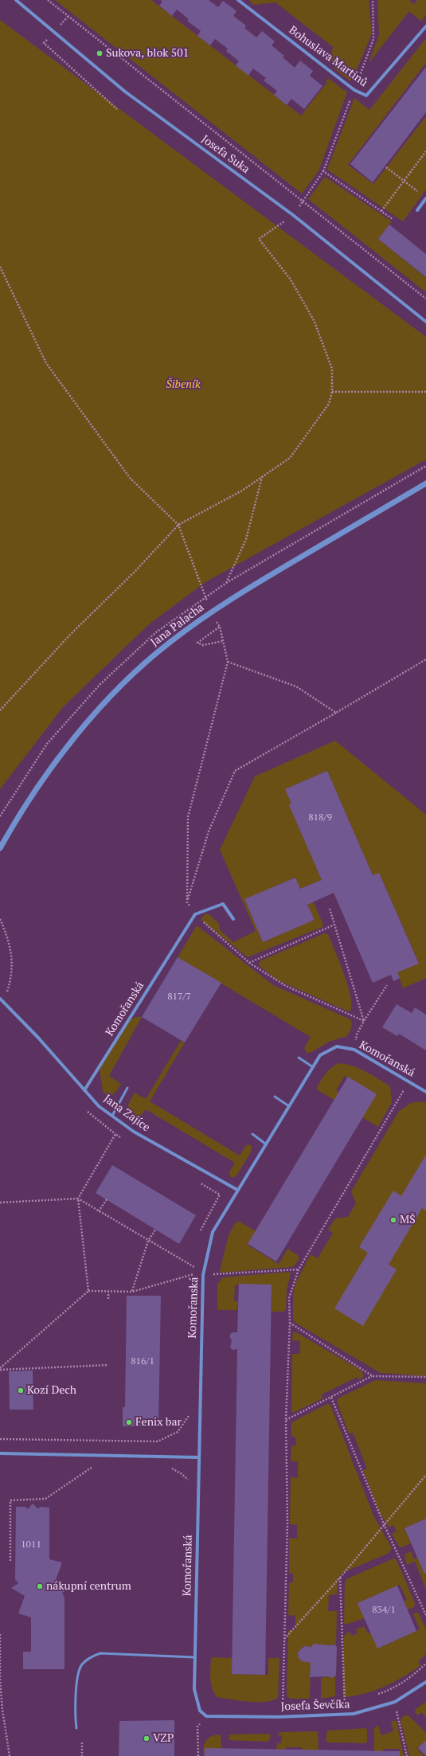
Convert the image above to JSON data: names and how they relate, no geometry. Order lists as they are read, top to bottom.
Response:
{
  "streets": {
    "street": [
      "Bohuslava Martinů",
      "Josefa Suka",
      "Jana Palacha",
      "Komořanská",
      "Jana Zajíce",
      "Josefa Ševčíka"
    ]
  },
  "crossings": [
    ["Komořanská", "Jana Zajíce"],
    ["Komořanská", "Josefa Ševčíka"]
  ],
  "parks": ["Šibeník"],
  "places": [
    "Sukova, blok 501",
    "MŠ",
    "Kozí Dech",
    "Fenix bar",
    "nákupní centrum",
    "VZP"
  ],
  "house_numbers": [
    "818/9",
    "817/7",
    "816/1",
    "1011",
    "834/1"
  ]
}
